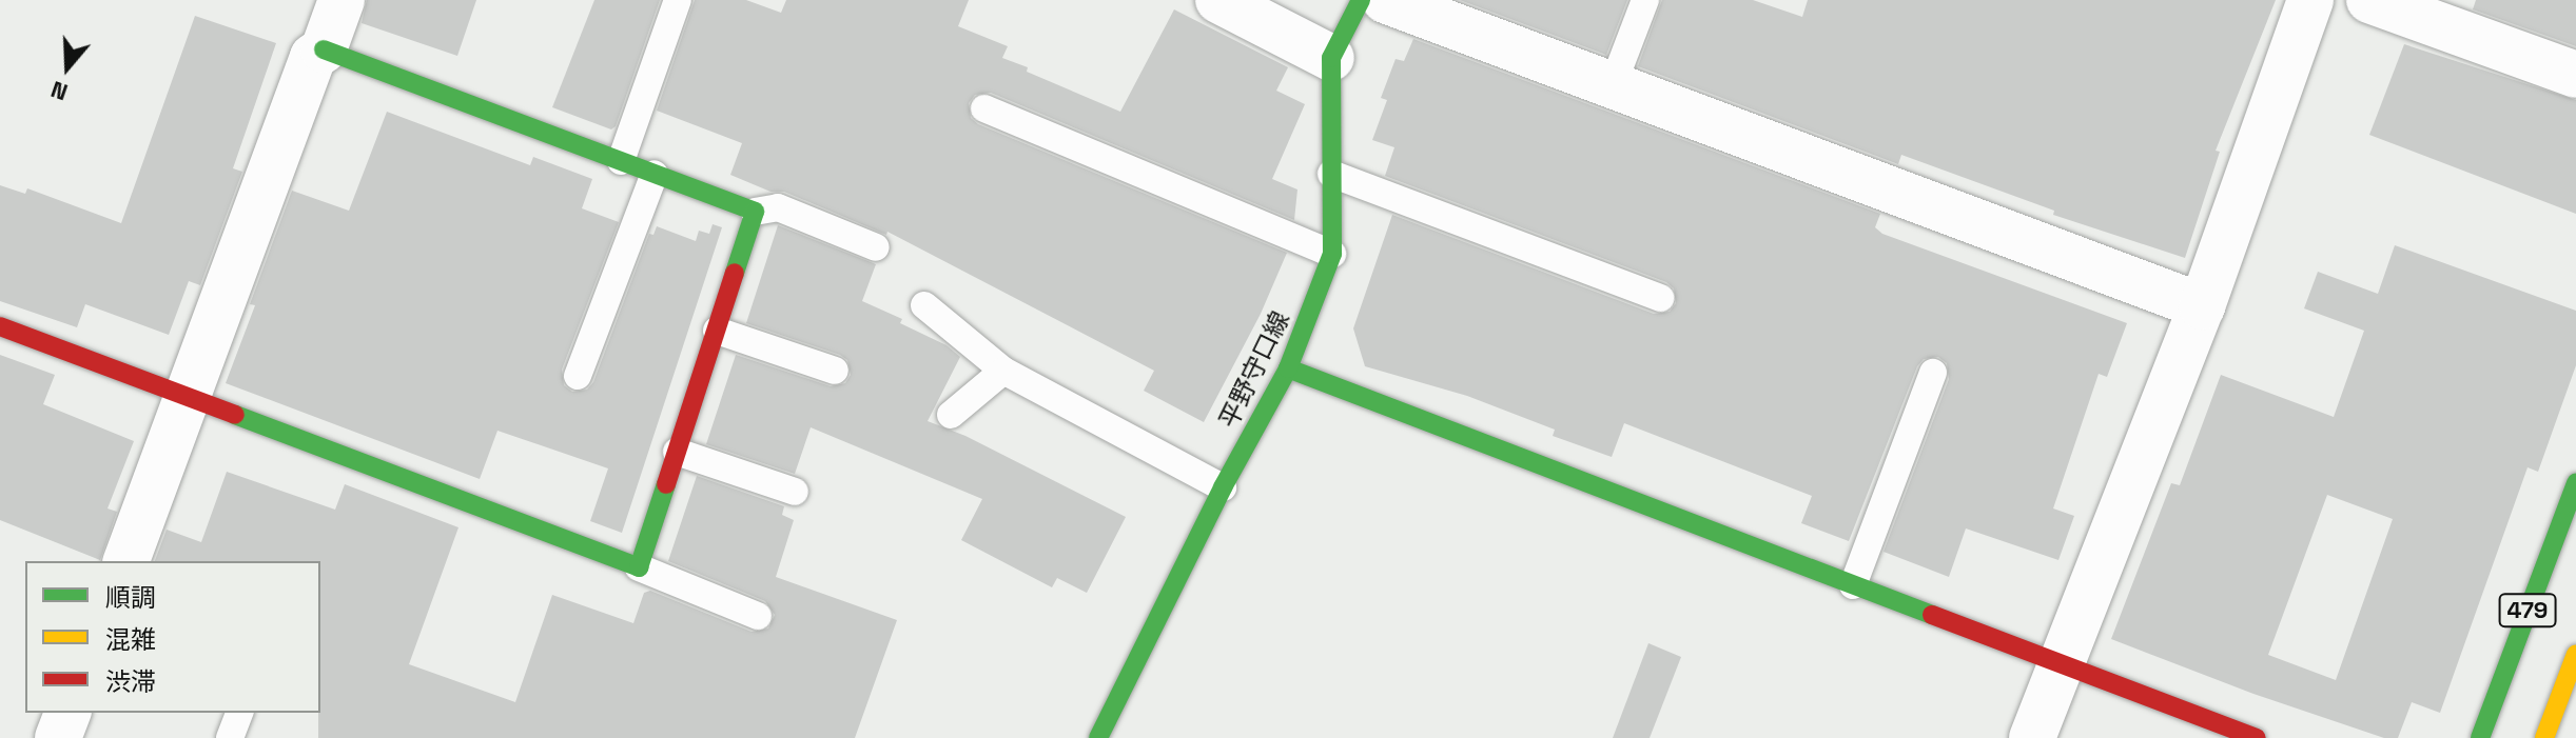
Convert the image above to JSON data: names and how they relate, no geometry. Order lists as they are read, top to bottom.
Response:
{
  "streets": {
    "main road": ["平野守口線", "479"]
  },
  "legend": ["順調", "混雑", "渋滞"],
  "north": "bottom"
}
